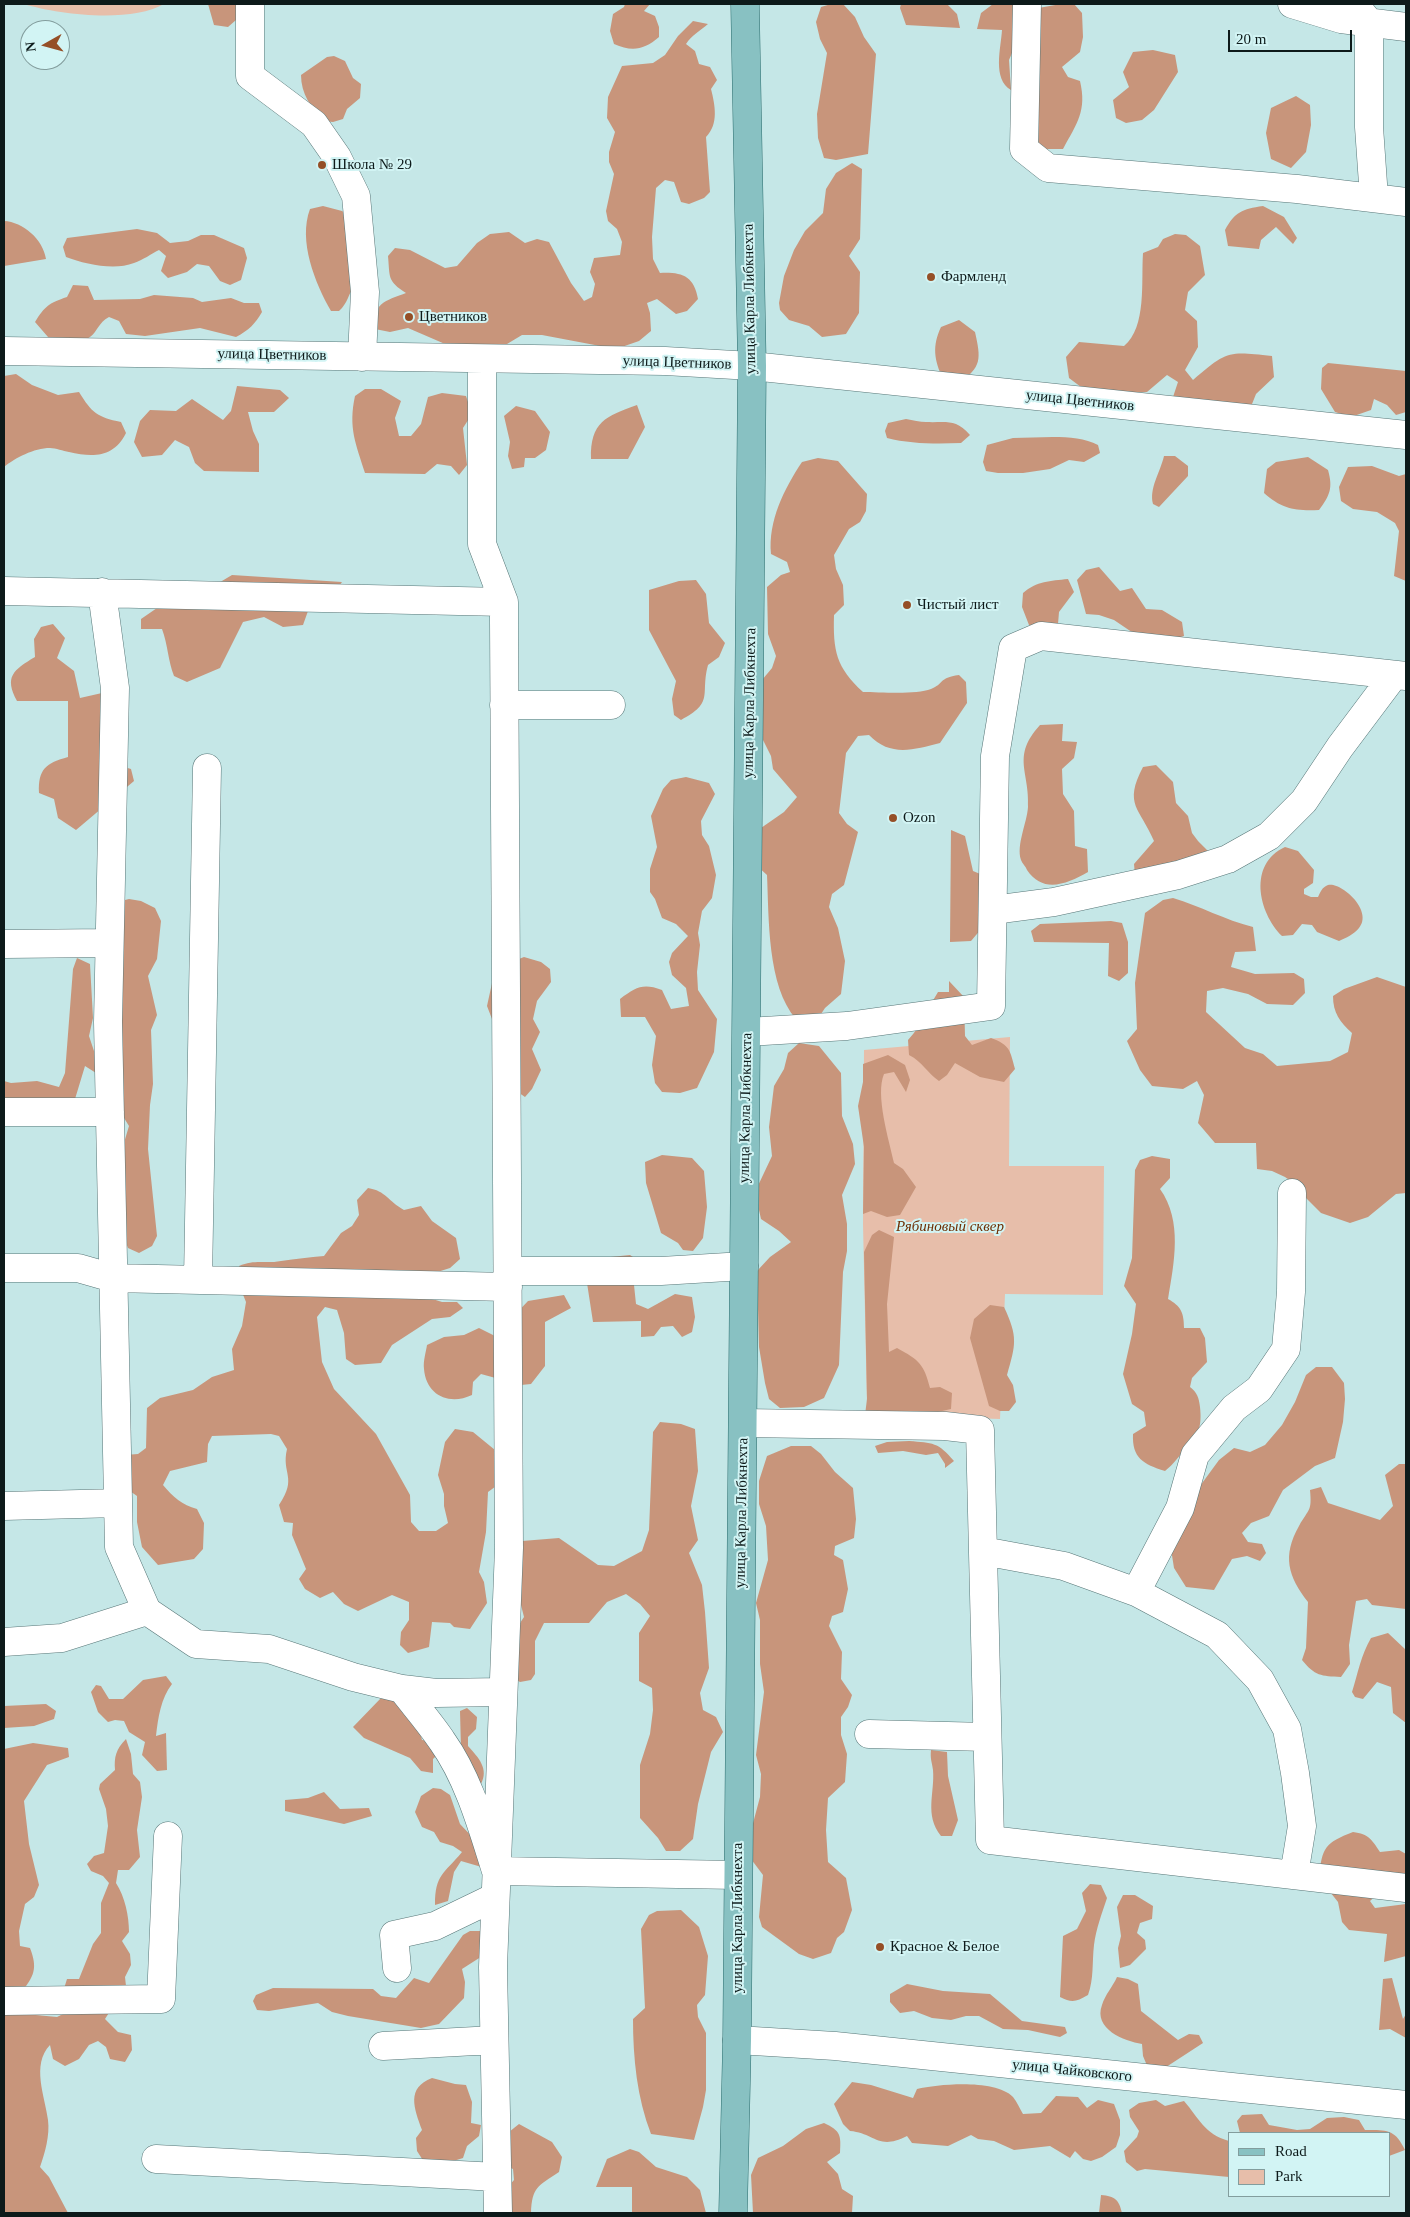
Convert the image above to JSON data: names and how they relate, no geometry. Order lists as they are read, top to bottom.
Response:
{
  "streets": {
    "main road": ["улица Карла Либкнехта"],
    "street": ["улица Цветников", "улица Чайковского"]
  },
  "crossings": [
    ["улица Карла Либкнехта", "улица Цветников"],
    ["улица Карла Либкнехта", "улица Чайковского"]
  ],
  "parks": ["Рябиновый сквер"],
  "places": [
    "Школа № 29",
    "Фармленд",
    "Цветников",
    "Чистый лист",
    "Ozon",
    "Красное & Белое"
  ],
  "legend": ["Road", "Park"],
  "scale_bar": "20 m",
  "north": "left"
}
